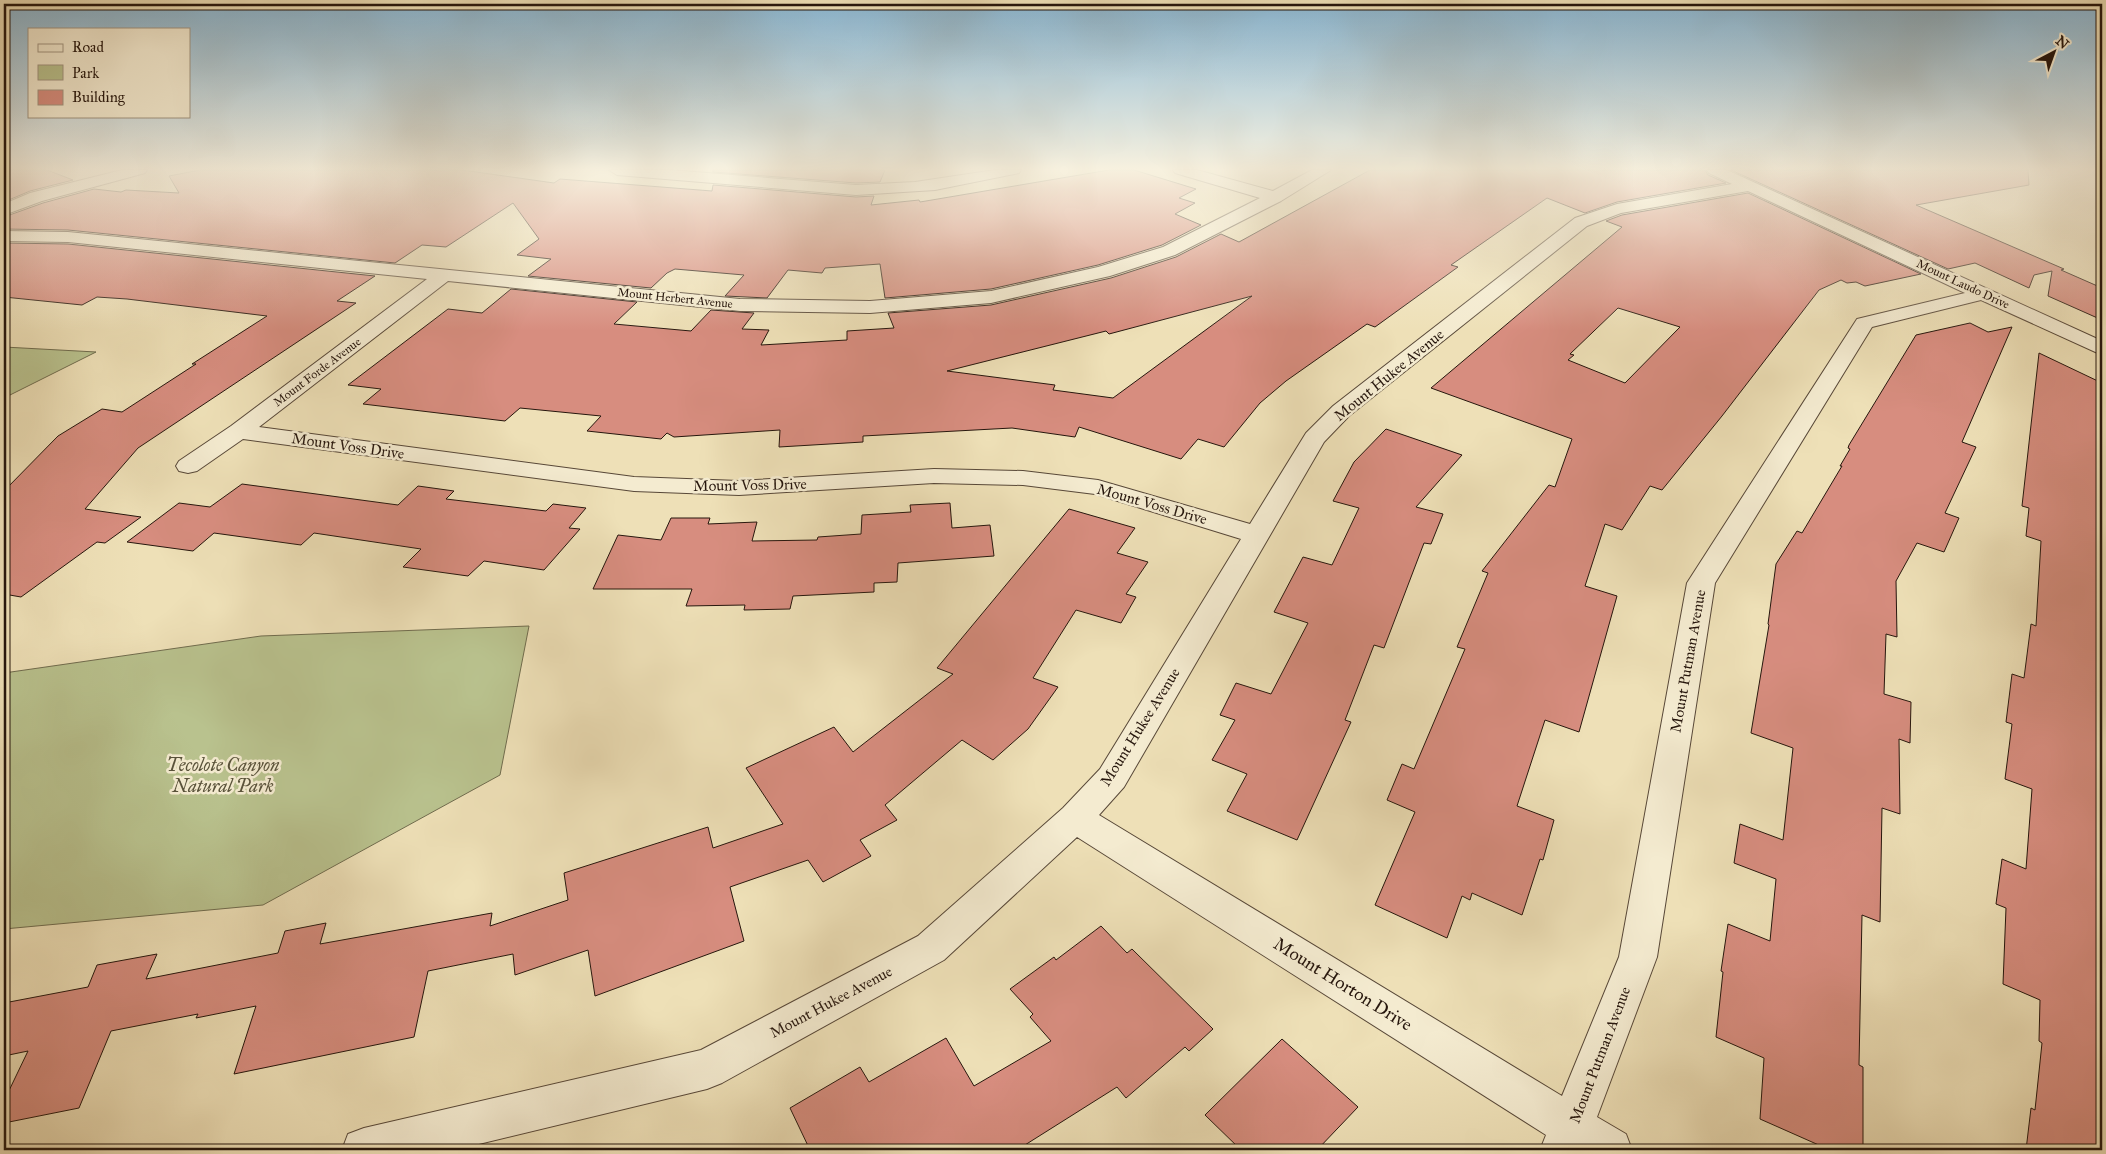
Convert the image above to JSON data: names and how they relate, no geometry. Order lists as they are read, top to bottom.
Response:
{
  "streets": {
    "street": [
      "Mount Laudo Drive",
      "Mount Herbert Avenue",
      "Mount Forde Avenue",
      "Mount Hukee Avenue",
      "Mount Voss Drive",
      "Mount Putman Avenue",
      "Mount Horton Drive"
    ]
  },
  "crossings": [
    ["Mount Laudo Drive", "Mount Putman Avenue"],
    ["Mount Herbert Avenue", "Mount Forde Avenue"],
    ["Mount Forde Avenue", "Mount Voss Drive"],
    ["Mount Hukee Avenue", "Mount Voss Drive"],
    ["Mount Hukee Avenue", "Mount Horton Drive"],
    ["Mount Putman Avenue", "Mount Horton Drive"]
  ],
  "parks": ["Tecolote Canyon Natural Park"],
  "legend": ["Road", "Park", "Building"],
  "north": "top right"
}
